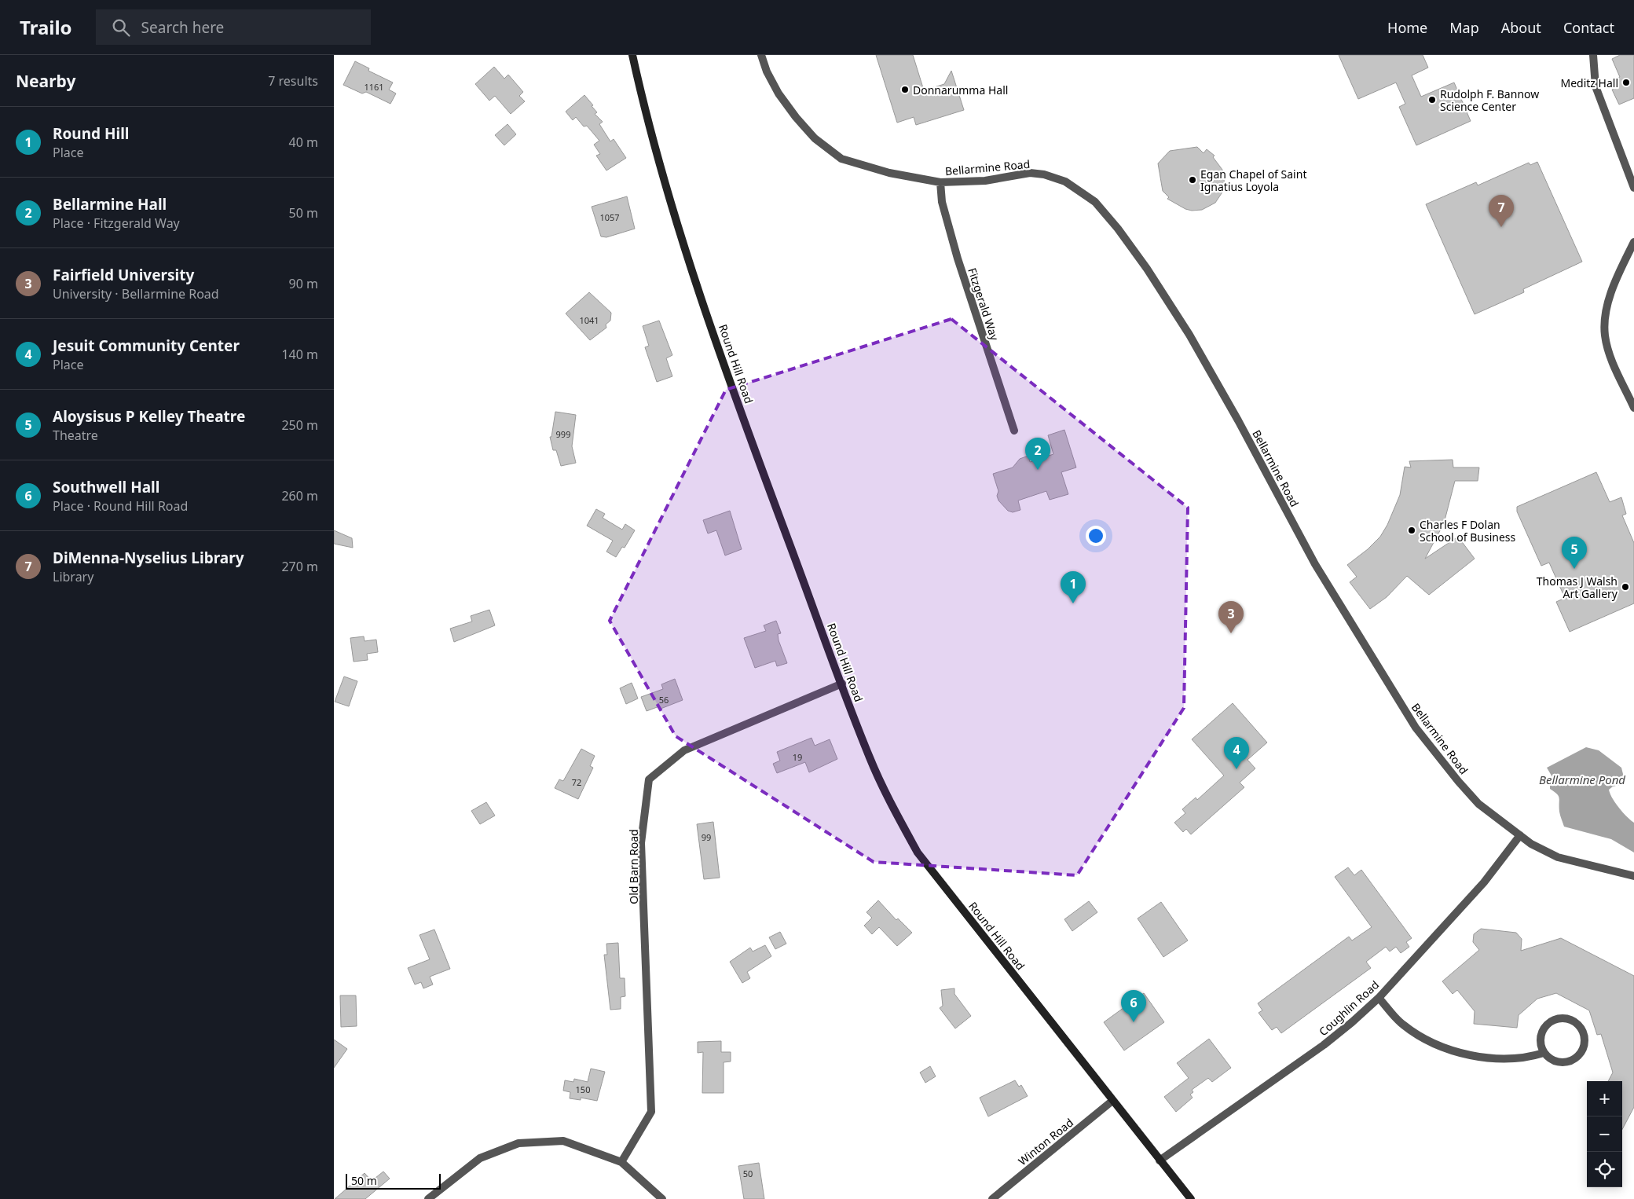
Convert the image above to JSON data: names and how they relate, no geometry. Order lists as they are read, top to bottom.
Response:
{
  "streets": {
    "main road": ["Round Hill Road"],
    "street": [
      "Bellarmine Road",
      "Fitzgerald Way",
      "Old Barn Road",
      "Coughlin Road",
      "Winton Road"
    ]
  },
  "crossings": [
    ["Bellarmine Road", "Fitzgerald Way"],
    ["Bellarmine Road", "Coughlin Road"],
    ["Round Hill Road", "Old Barn Road"],
    ["Round Hill Road", "Coughlin Road"],
    ["Round Hill Road", "Winton Road"]
  ],
  "water": ["Bellarmine Pond"],
  "places": [
    "Meditz Hall",
    "Donnarumma Hall",
    "Rudolph F. Bannow Science Center",
    "Egan Chapel of Saint Ignatius Loyola",
    "Charles F Dolan School of Business",
    "Thomas J Walsh Art Gallery"
  ],
  "house_numbers": [
    "1161",
    "1057",
    "1041",
    "999",
    "56",
    "19",
    "72",
    "99",
    "150",
    "50"
  ],
  "scale_bar": "50 m",
  "page": {
    "header": "Trailo",
    "search": "Search here",
    "nav": [
      "Home",
      "Map",
      "About",
      "Contact"
    ],
    "heading": ["Nearby", "7 results"],
    "list": [
      {
        "mark": "1",
        "name": "Round Hill",
        "note": "Place",
        "value": "40 m"
      },
      {
        "mark": "2",
        "name": "Bellarmine Hall",
        "note": "Place · Fitzgerald Way",
        "value": "50 m"
      },
      {
        "mark": "3",
        "name": "Fairfield University",
        "note": "University · Bellarmine Road",
        "value": "90 m"
      },
      {
        "mark": "4",
        "name": "Jesuit Community Center",
        "note": "Place",
        "value": "140 m"
      },
      {
        "mark": "5",
        "name": "Aloysisus P Kelley Theatre",
        "note": "Theatre",
        "value": "250 m"
      },
      {
        "mark": "6",
        "name": "Southwell Hall",
        "note": "Place · Round Hill Road",
        "value": "260 m"
      },
      {
        "mark": "7",
        "name": "DiMenna-Nyselius Library",
        "note": "Library",
        "value": "270 m"
      }
    ],
    "pins": [
      "7",
      "2",
      "5",
      "1",
      "3",
      "4",
      "6"
    ],
    "map_buttons": ["+", "−"],
    "scale": "50 m"
  }
}
